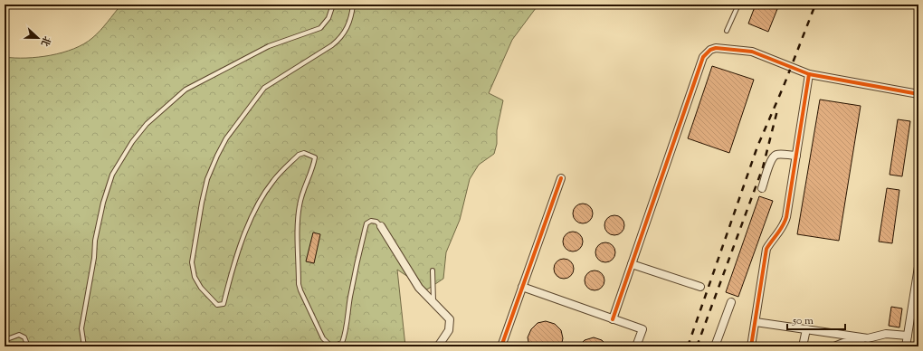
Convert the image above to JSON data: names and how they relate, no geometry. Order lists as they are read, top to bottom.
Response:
{
  "scale_bar": "50 m",
  "north": "right"
}
